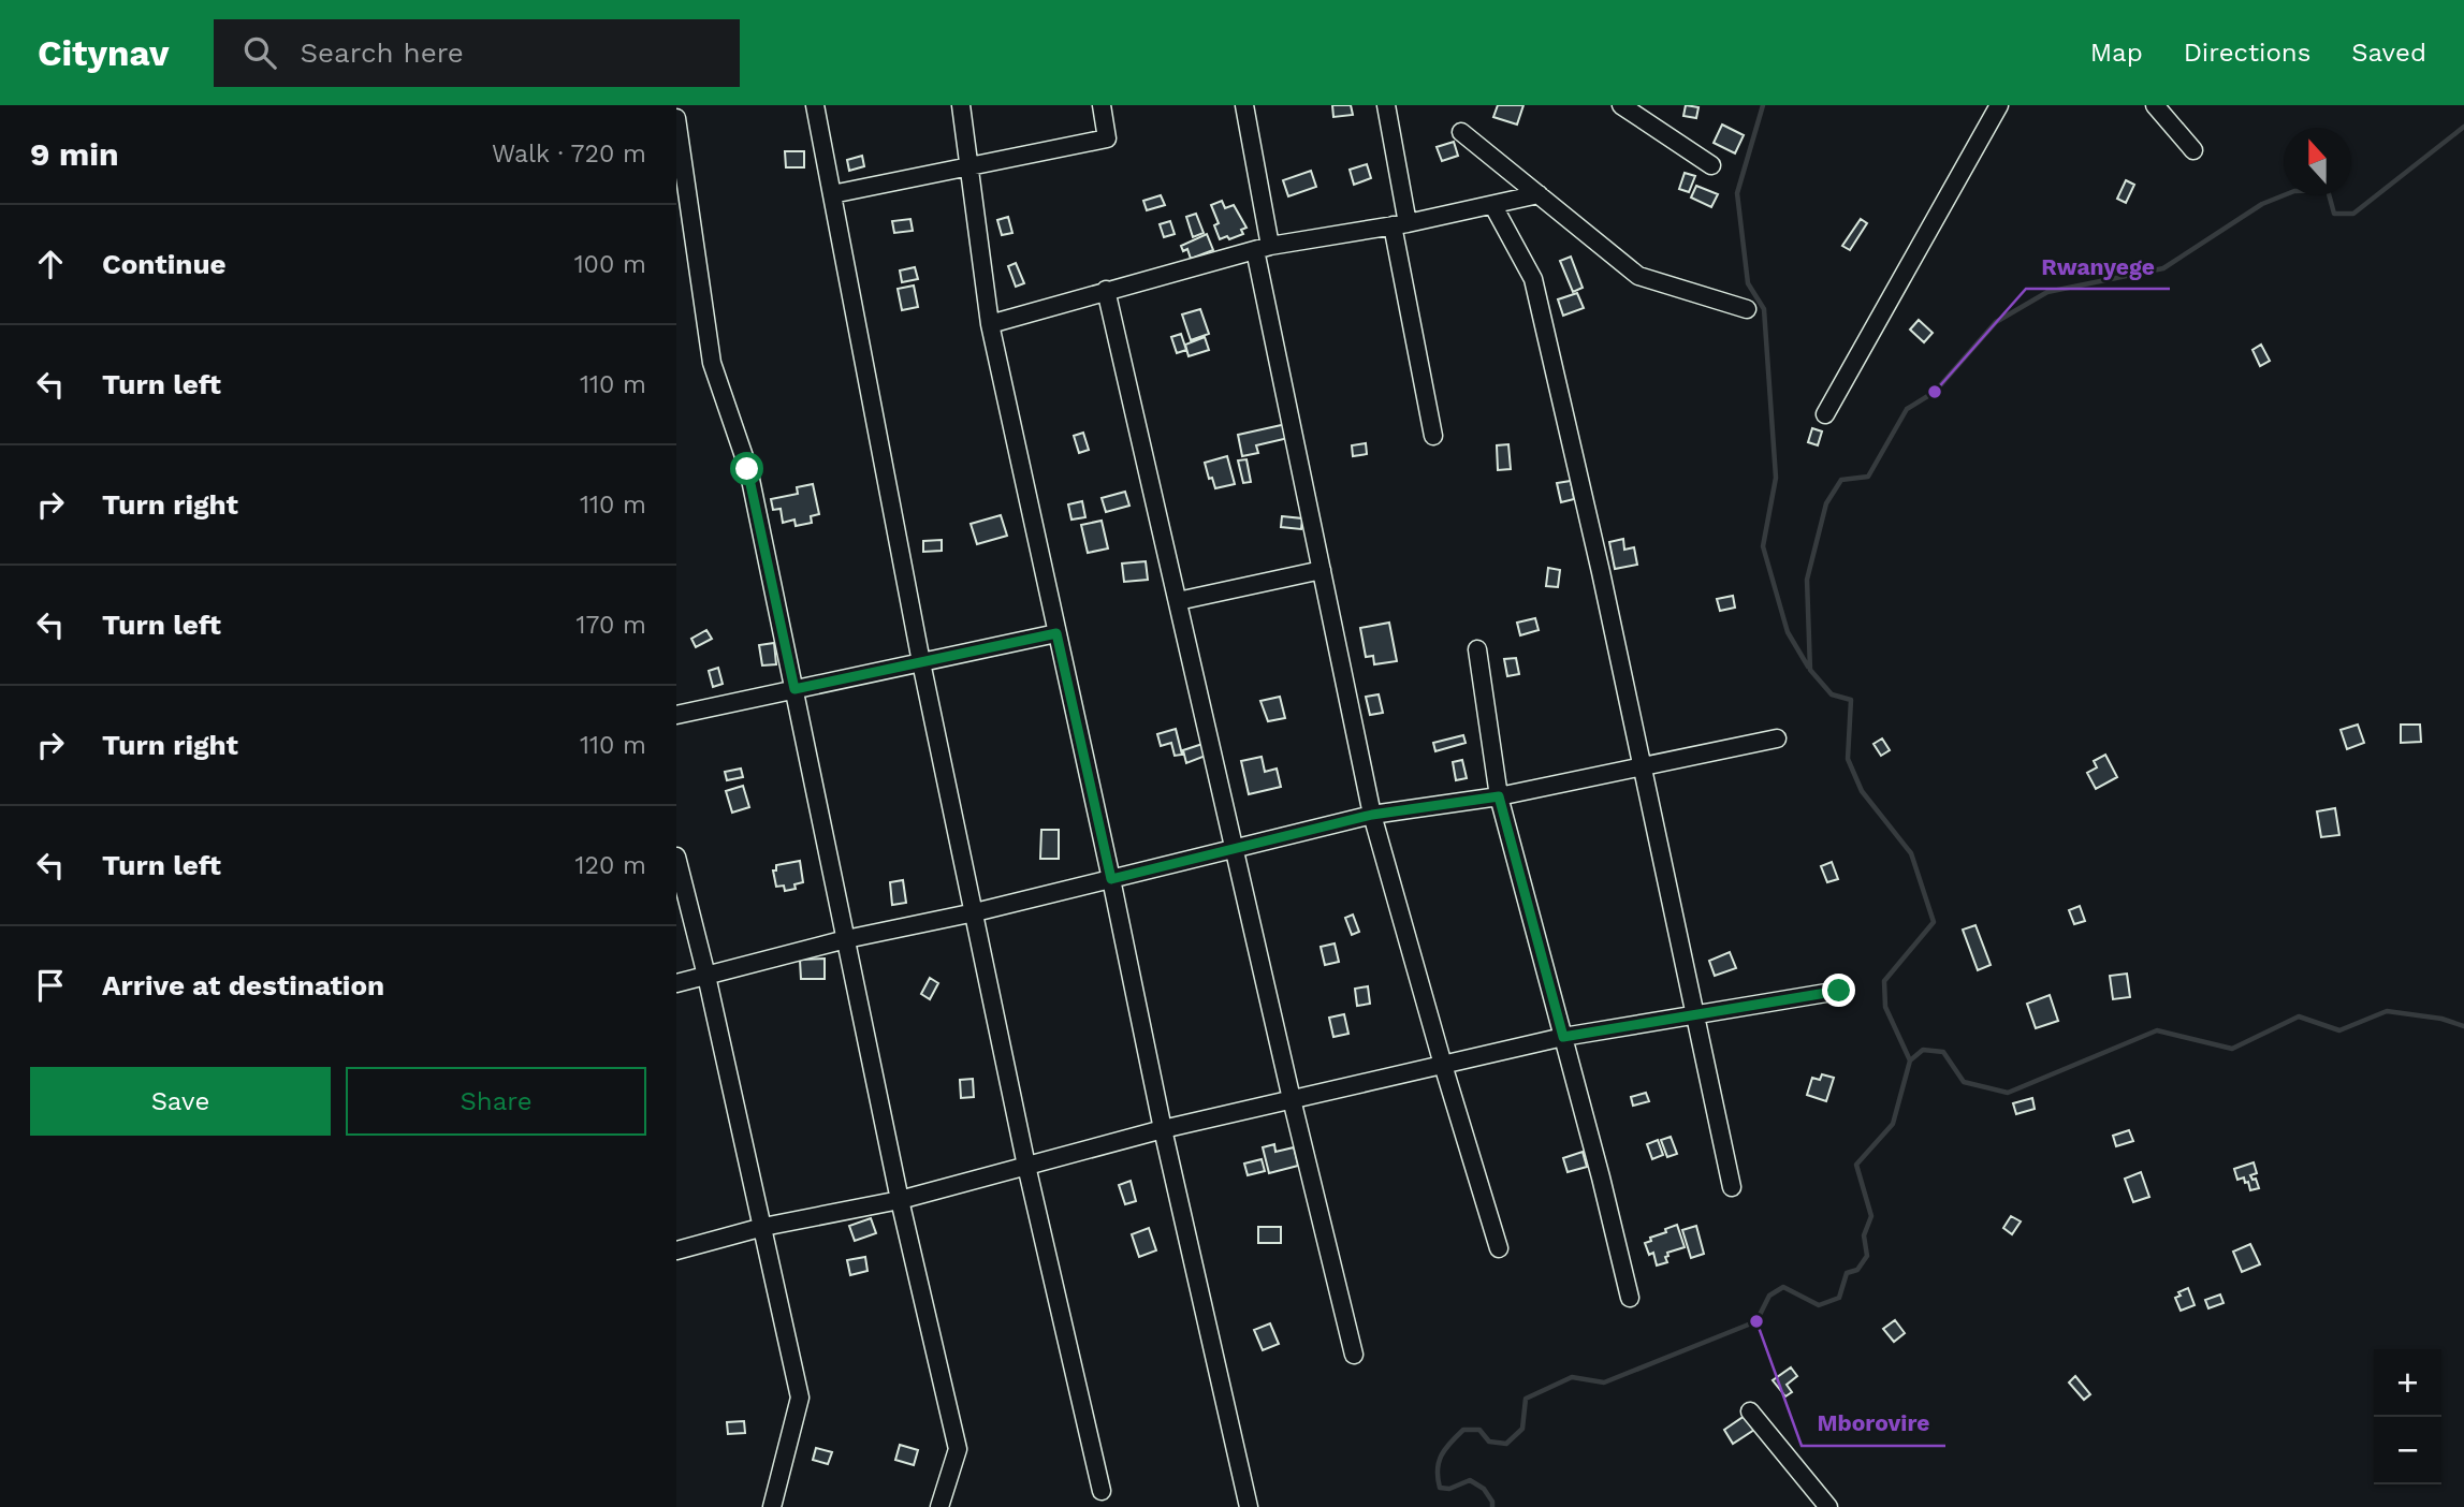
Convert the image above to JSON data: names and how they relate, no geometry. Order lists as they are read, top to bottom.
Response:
{
  "places": ["Rwanyege", "Mborovire"],
  "north": "top",
  "page": {
    "header": "Citynav",
    "search": "Search here",
    "nav": ["Map", "Directions", "Saved"],
    "heading": ["9 min", "Walk · 720 m"],
    "list": [
      ["Continue", "100 m"],
      ["Turn left", "110 m"],
      ["Turn right", "110 m"],
      ["Turn left", "170 m"],
      ["Turn right", "110 m"],
      ["Turn left", "120 m"],
      "Arrive at destination"
    ],
    "buttons": ["Save", "Share"],
    "map_buttons": ["+", "−"]
  }
}
